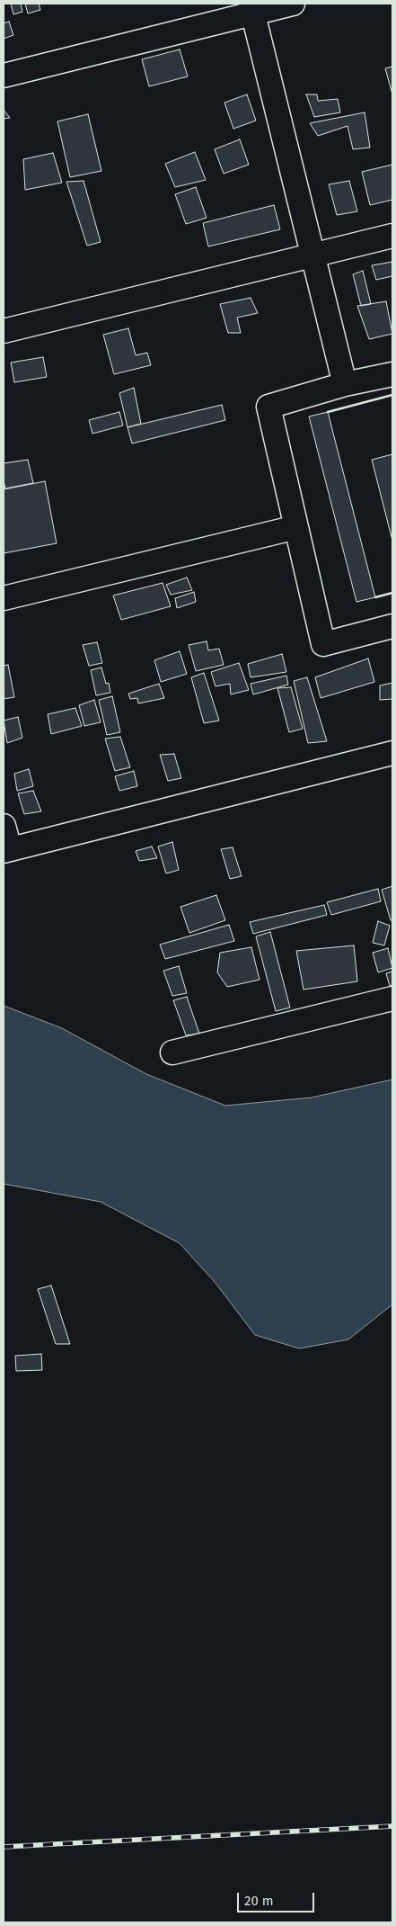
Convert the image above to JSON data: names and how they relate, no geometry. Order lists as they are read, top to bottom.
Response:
{
  "scale_bar": "20 m"
}
